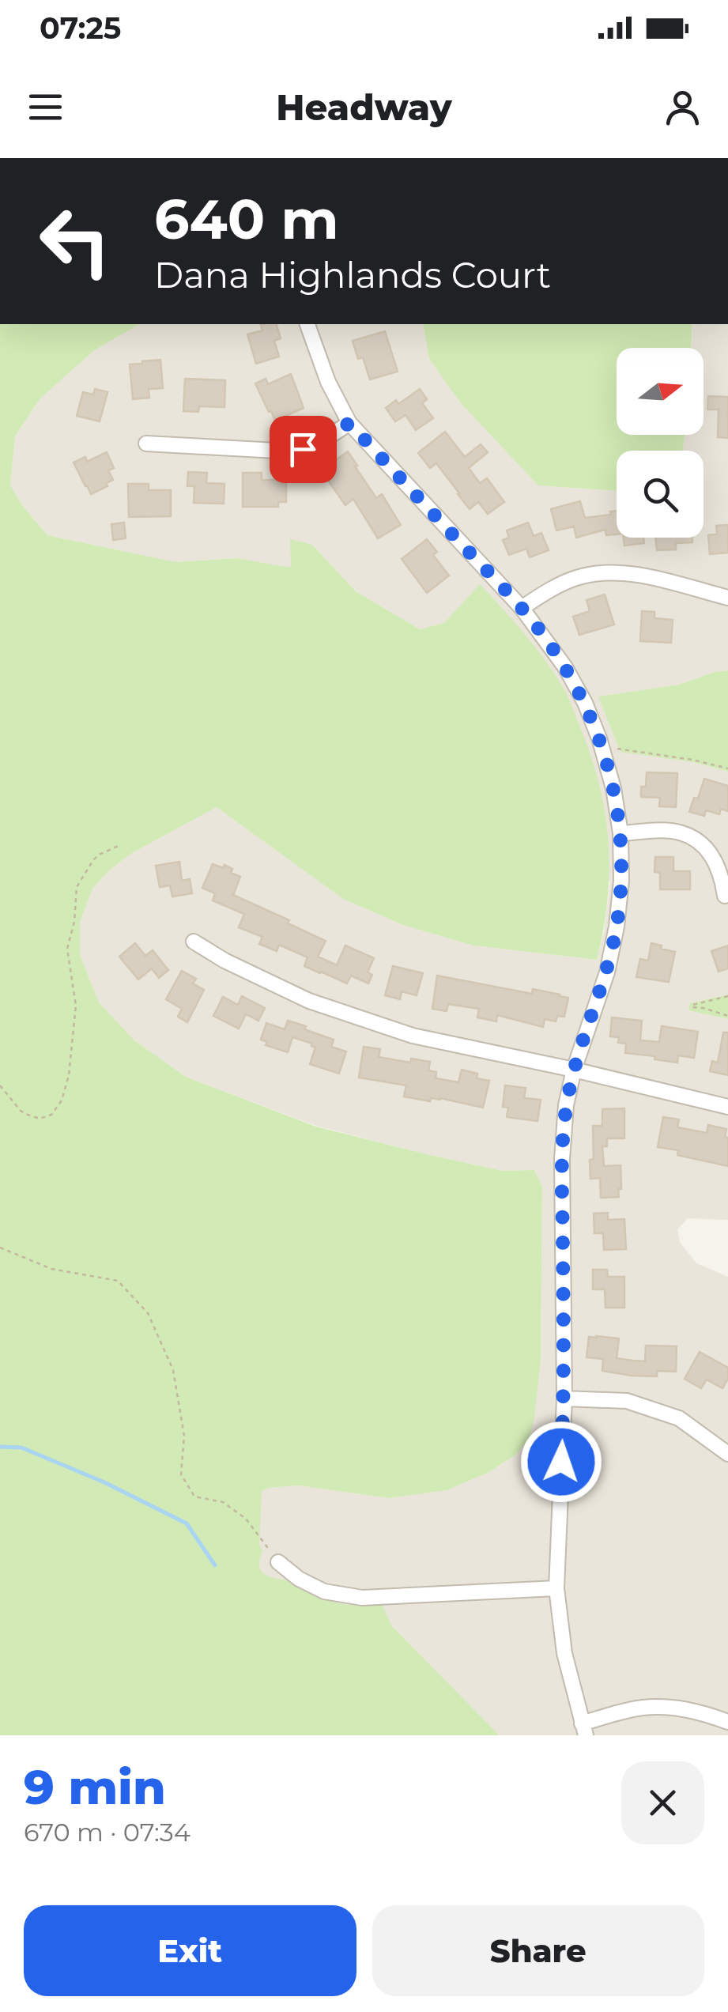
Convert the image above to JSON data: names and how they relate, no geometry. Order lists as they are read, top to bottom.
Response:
{
  "north": "right",
  "page": {
    "status": "07:25",
    "header": "Headway",
    "turn": ["640 m", "Dana Highlands Court"],
    "heading": ["9 min", "670 m · 07:34"],
    "buttons": ["Exit", "Share"]
  }
}
